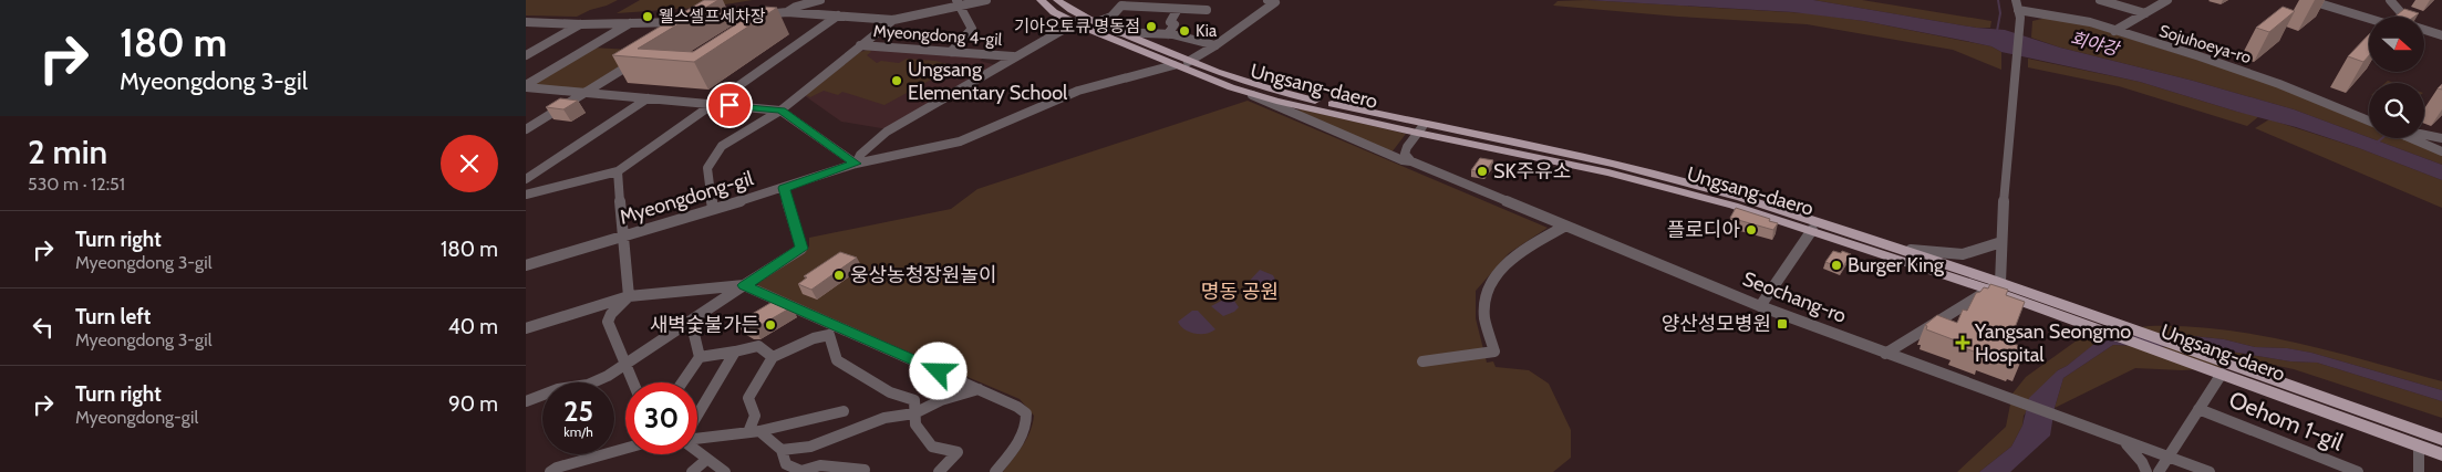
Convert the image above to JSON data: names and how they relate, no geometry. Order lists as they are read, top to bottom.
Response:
{
  "streets": {
    "main road": ["Ungsang-daero"],
    "street": [
      "Myeongdong 4-gil",
      "Sojuhoeya-ro",
      "Myeongdong-gil",
      "Seochang-ro",
      "Oehom 1-gil"
    ]
  },
  "crossings": [
    ["Myeongdong 4-gil", "Myeongdong-gil"],
    ["Ungsang-daero", "Myeongdong-gil"],
    ["Ungsang-daero", "Seochang-ro"]
  ],
  "water": ["회야강"],
  "parks": ["명동 공원"],
  "places": {
    "other": [
      "웰스셀프세차장",
      "기아오토큐 명동점",
      "Kia",
      "Ungsang Elementary School",
      "SK주유소",
      "플로디아",
      "Burger King",
      "웅상농청장원놀이",
      "새벽숯불가든"
    ],
    "transit": ["양산성모병원"],
    "health": ["Yangsan Seongmo Hospital"]
  },
  "north": "right",
  "page": {
    "turn": ["180 m", "Myeongdong 3-gil"],
    "heading": ["2 min", "530 m · 12:51"],
    "list": [
      {
        "name": "Turn right",
        "note": "Myeongdong 3-gil",
        "value": "180 m"
      },
      {
        "name": "Turn left",
        "note": "Myeongdong 3-gil",
        "value": "40 m"
      },
      {
        "name": "Turn right",
        "note": "Myeongdong-gil",
        "value": "90 m"
      }
    ],
    "speed": "25 km/h",
    "limit": "30"
  }
}
